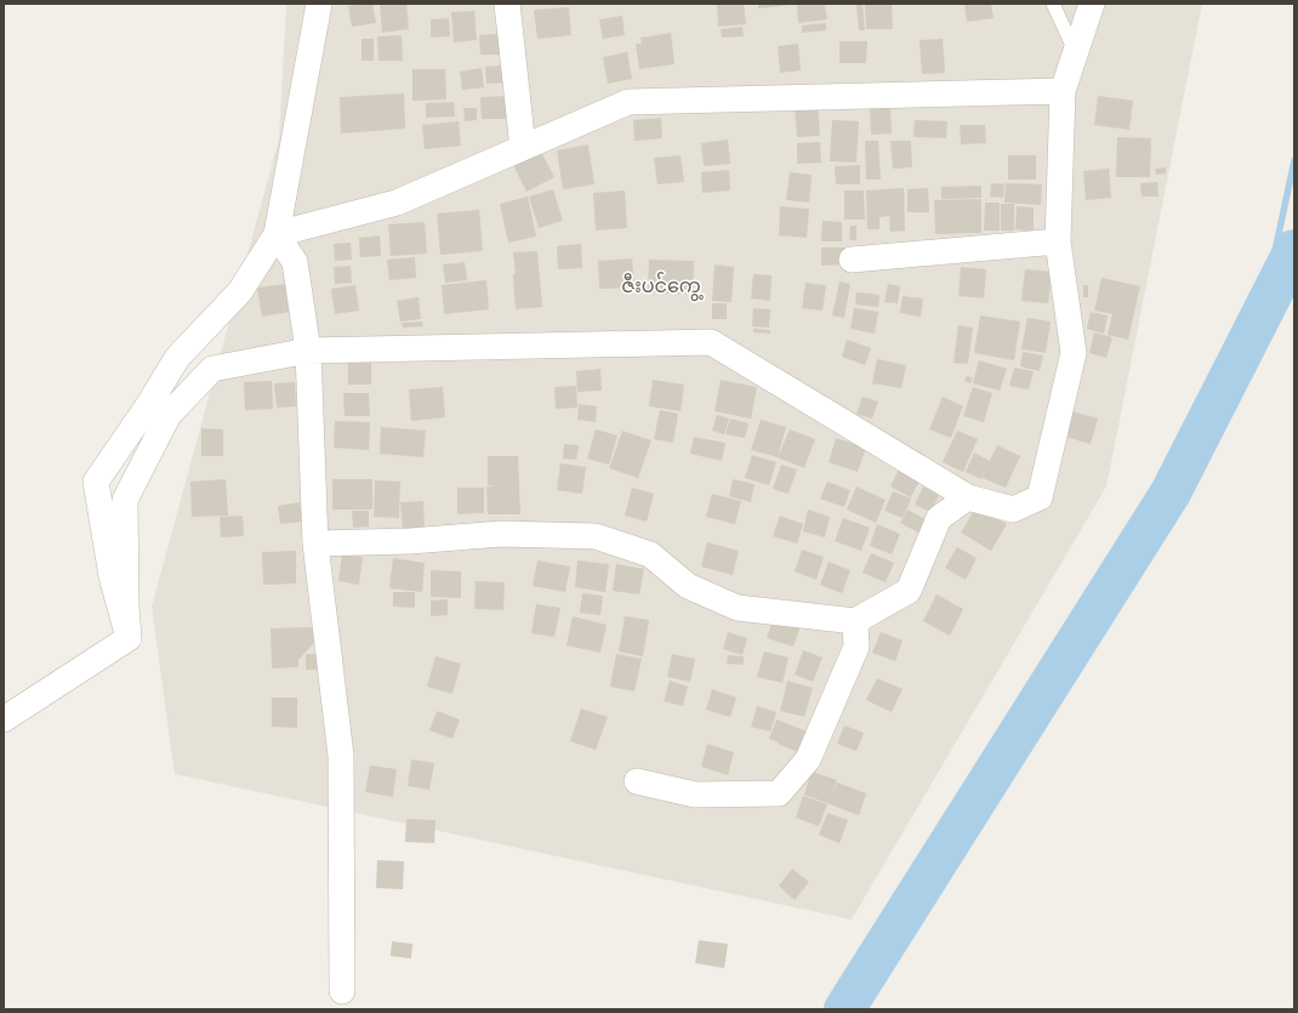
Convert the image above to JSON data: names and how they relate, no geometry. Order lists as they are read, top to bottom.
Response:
{
  "districts": ["ဇီးပင်ကွေ့"]
}
